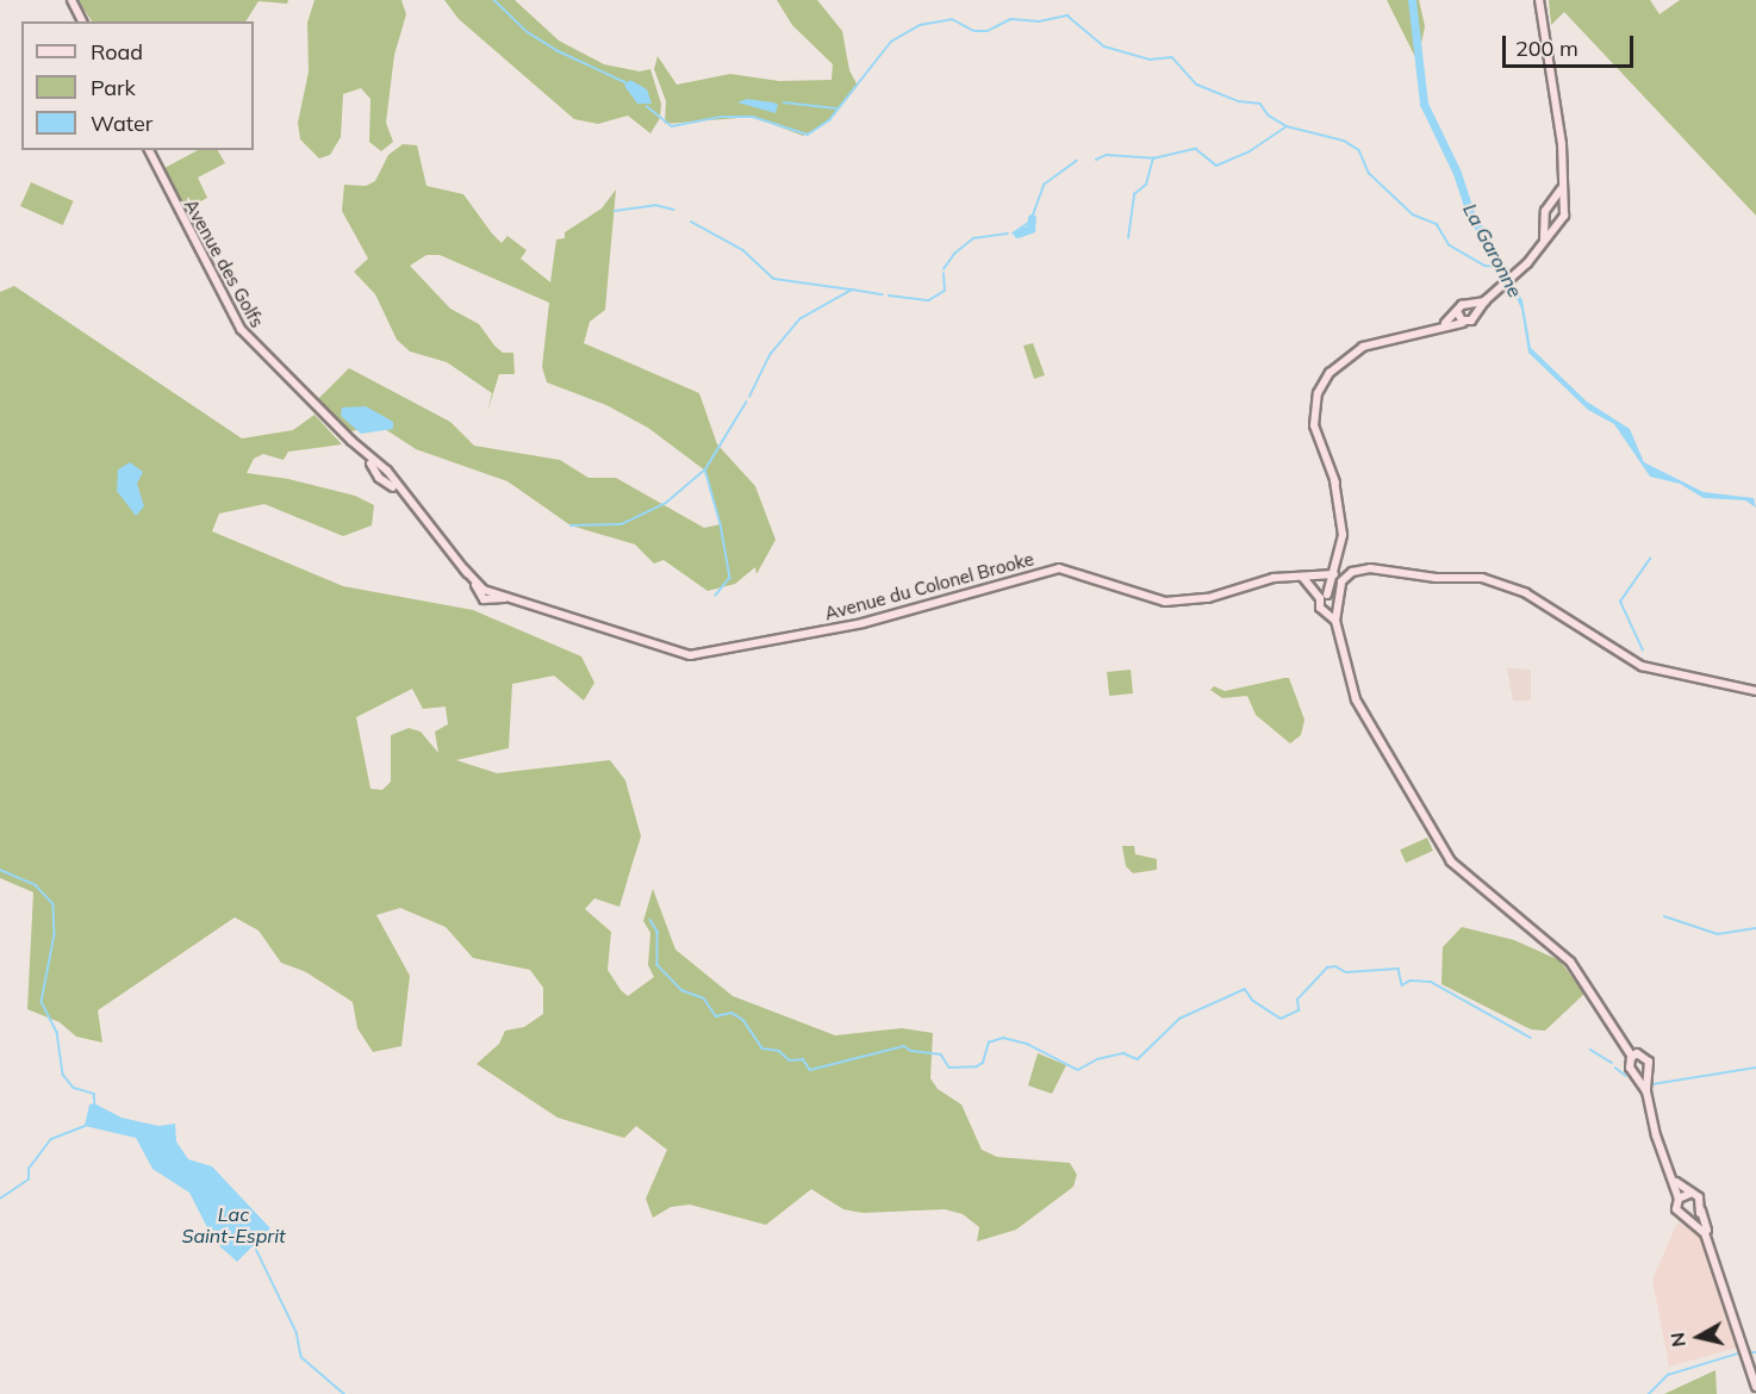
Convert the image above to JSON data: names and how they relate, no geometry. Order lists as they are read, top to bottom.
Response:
{
  "streets": {
    "main road": ["Avenue des Golfs", "Avenue du Colonel Brooke"]
  },
  "crossings": [
    ["Avenue des Golfs", "Avenue du Colonel Brooke"]
  ],
  "water": ["La Garonne", "Lac Saint-Esprit"],
  "legend": ["Road", "Park", "Water"],
  "scale_bar": "200 m",
  "north": "left"
}
